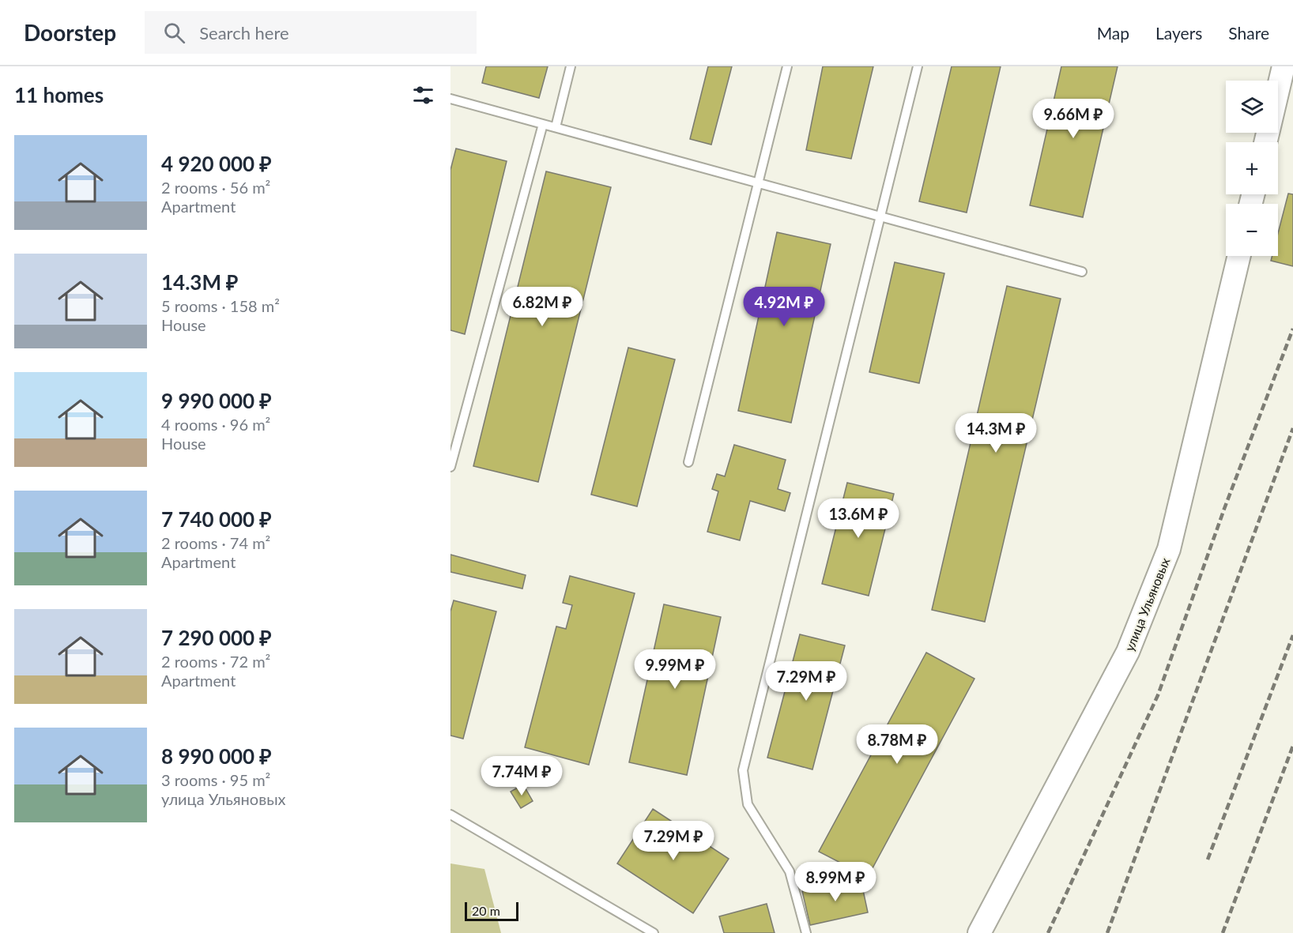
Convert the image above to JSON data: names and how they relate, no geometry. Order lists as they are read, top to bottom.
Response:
{
  "streets": {
    "street": ["улица Ульяновых"]
  },
  "scale_bar": "20 m",
  "page": {
    "header": "Doorstep",
    "search": "Search here",
    "nav": ["Map", "Layers", "Share"],
    "heading": "11 homes",
    "map_buttons": ["+", "−"],
    "price": [
      "9.66M ₽",
      "6.82M ₽",
      "4.92M ₽",
      "14.3M ₽",
      "13.6M ₽",
      "9.99M ₽",
      "7.29M ₽",
      "8.78M ₽",
      "7.74M ₽",
      "7.29M ₽",
      "8.99M ₽"
    ],
    "list": [
      {
        "name": "4 920 000 ₽",
        "note": "2 rooms · 56 m² · Apartment"
      },
      {
        "name": "14.3M ₽",
        "note": "5 rooms · 158 m² · House"
      },
      {
        "name": "9 990 000 ₽",
        "note": "4 rooms · 96 m² · House"
      },
      {
        "name": "7 740 000 ₽",
        "note": "2 rooms · 74 m² · Apartment"
      },
      {
        "name": "7 290 000 ₽",
        "note": "2 rooms · 72 m² · Apartment"
      },
      {
        "name": "8 990 000 ₽",
        "note": "3 rooms · 95 m² · улица Ульяновых"
      }
    ],
    "scale": "20 m"
  }
}
